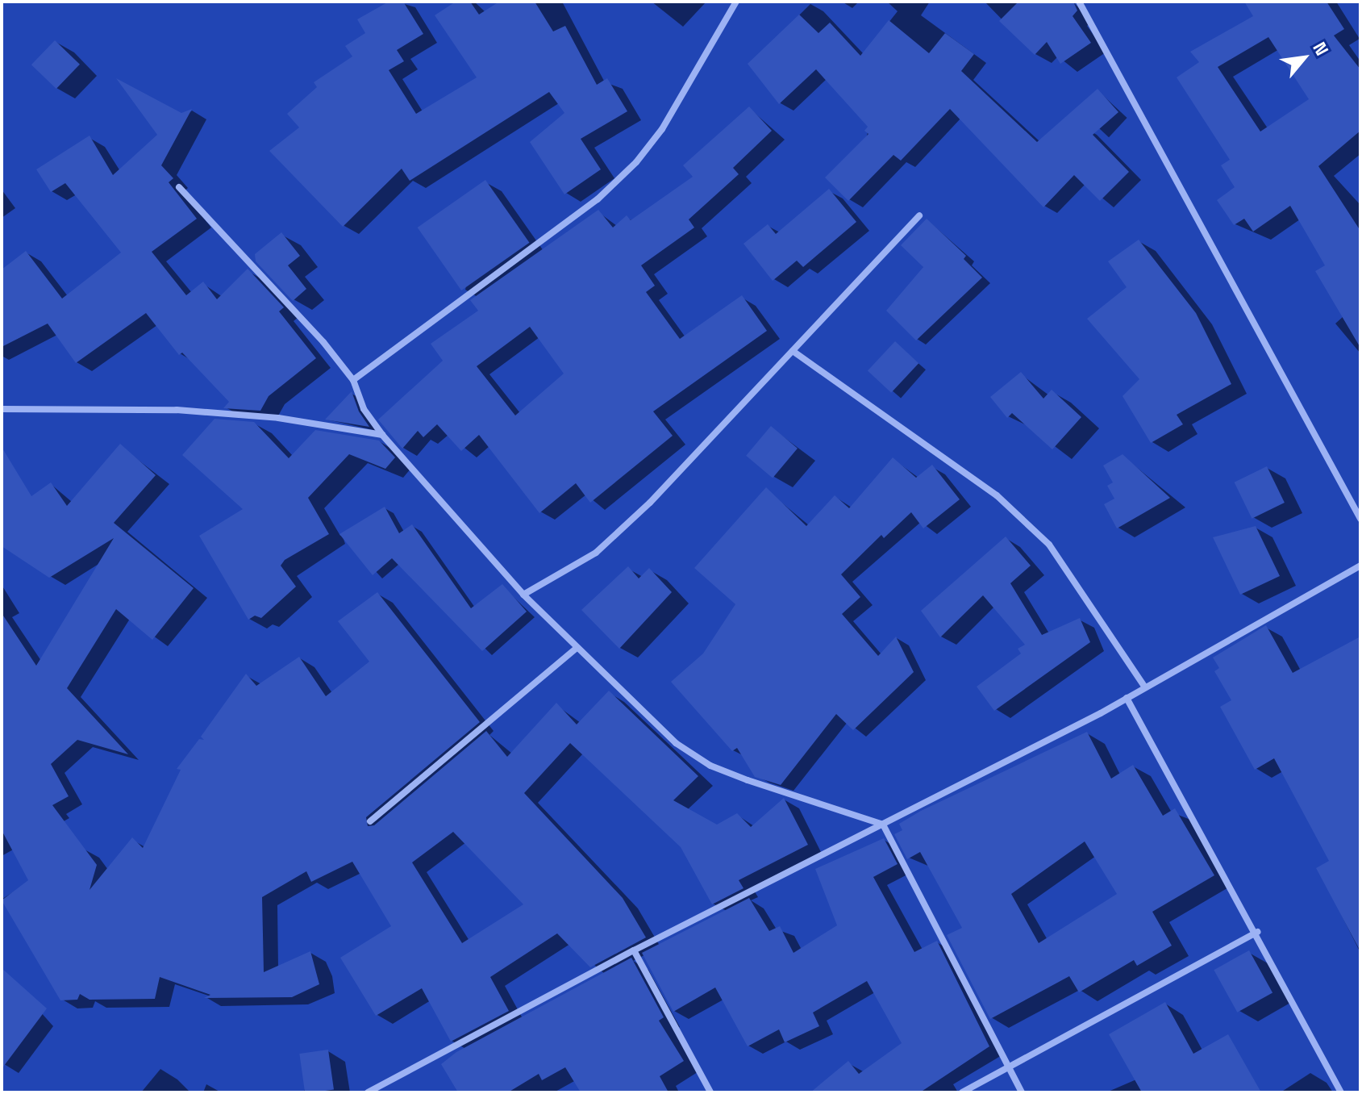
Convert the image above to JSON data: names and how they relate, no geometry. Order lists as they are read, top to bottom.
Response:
{
  "north": "top right"
}
